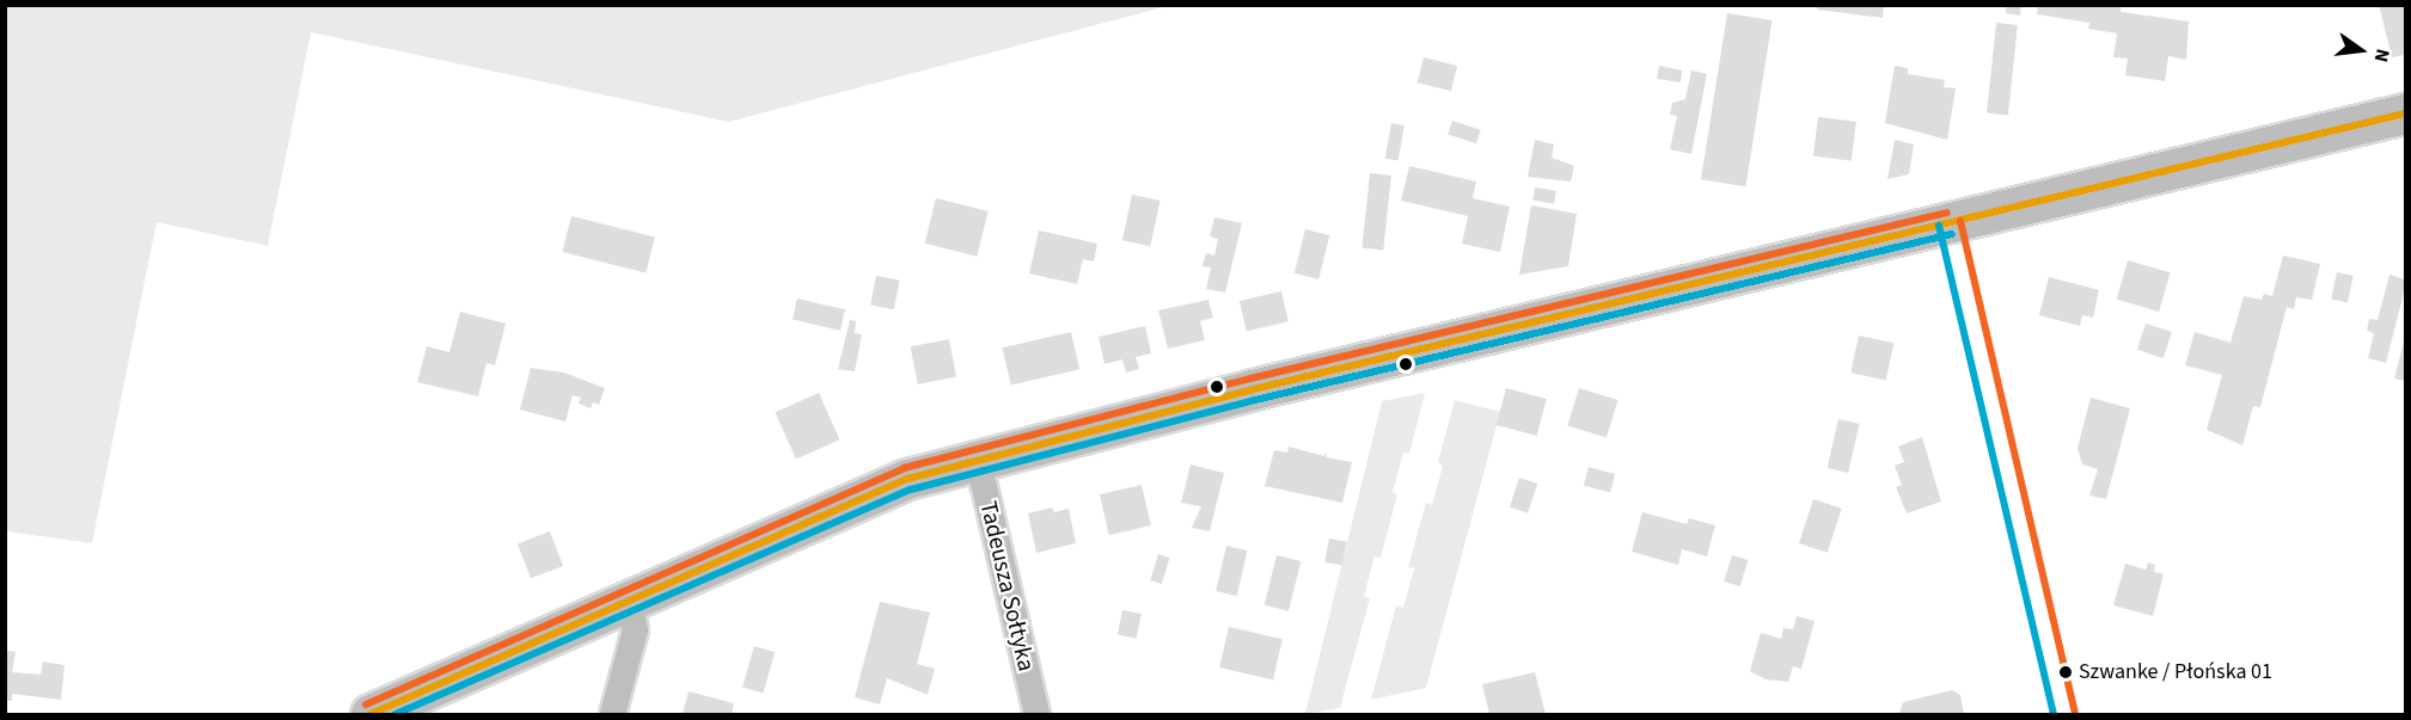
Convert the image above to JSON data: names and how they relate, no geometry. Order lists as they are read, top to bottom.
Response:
{
  "streets": {
    "street": ["Tadeusza Sołtyka"]
  },
  "places": ["Szwanke / Płońska 01"],
  "north": "right"
}
